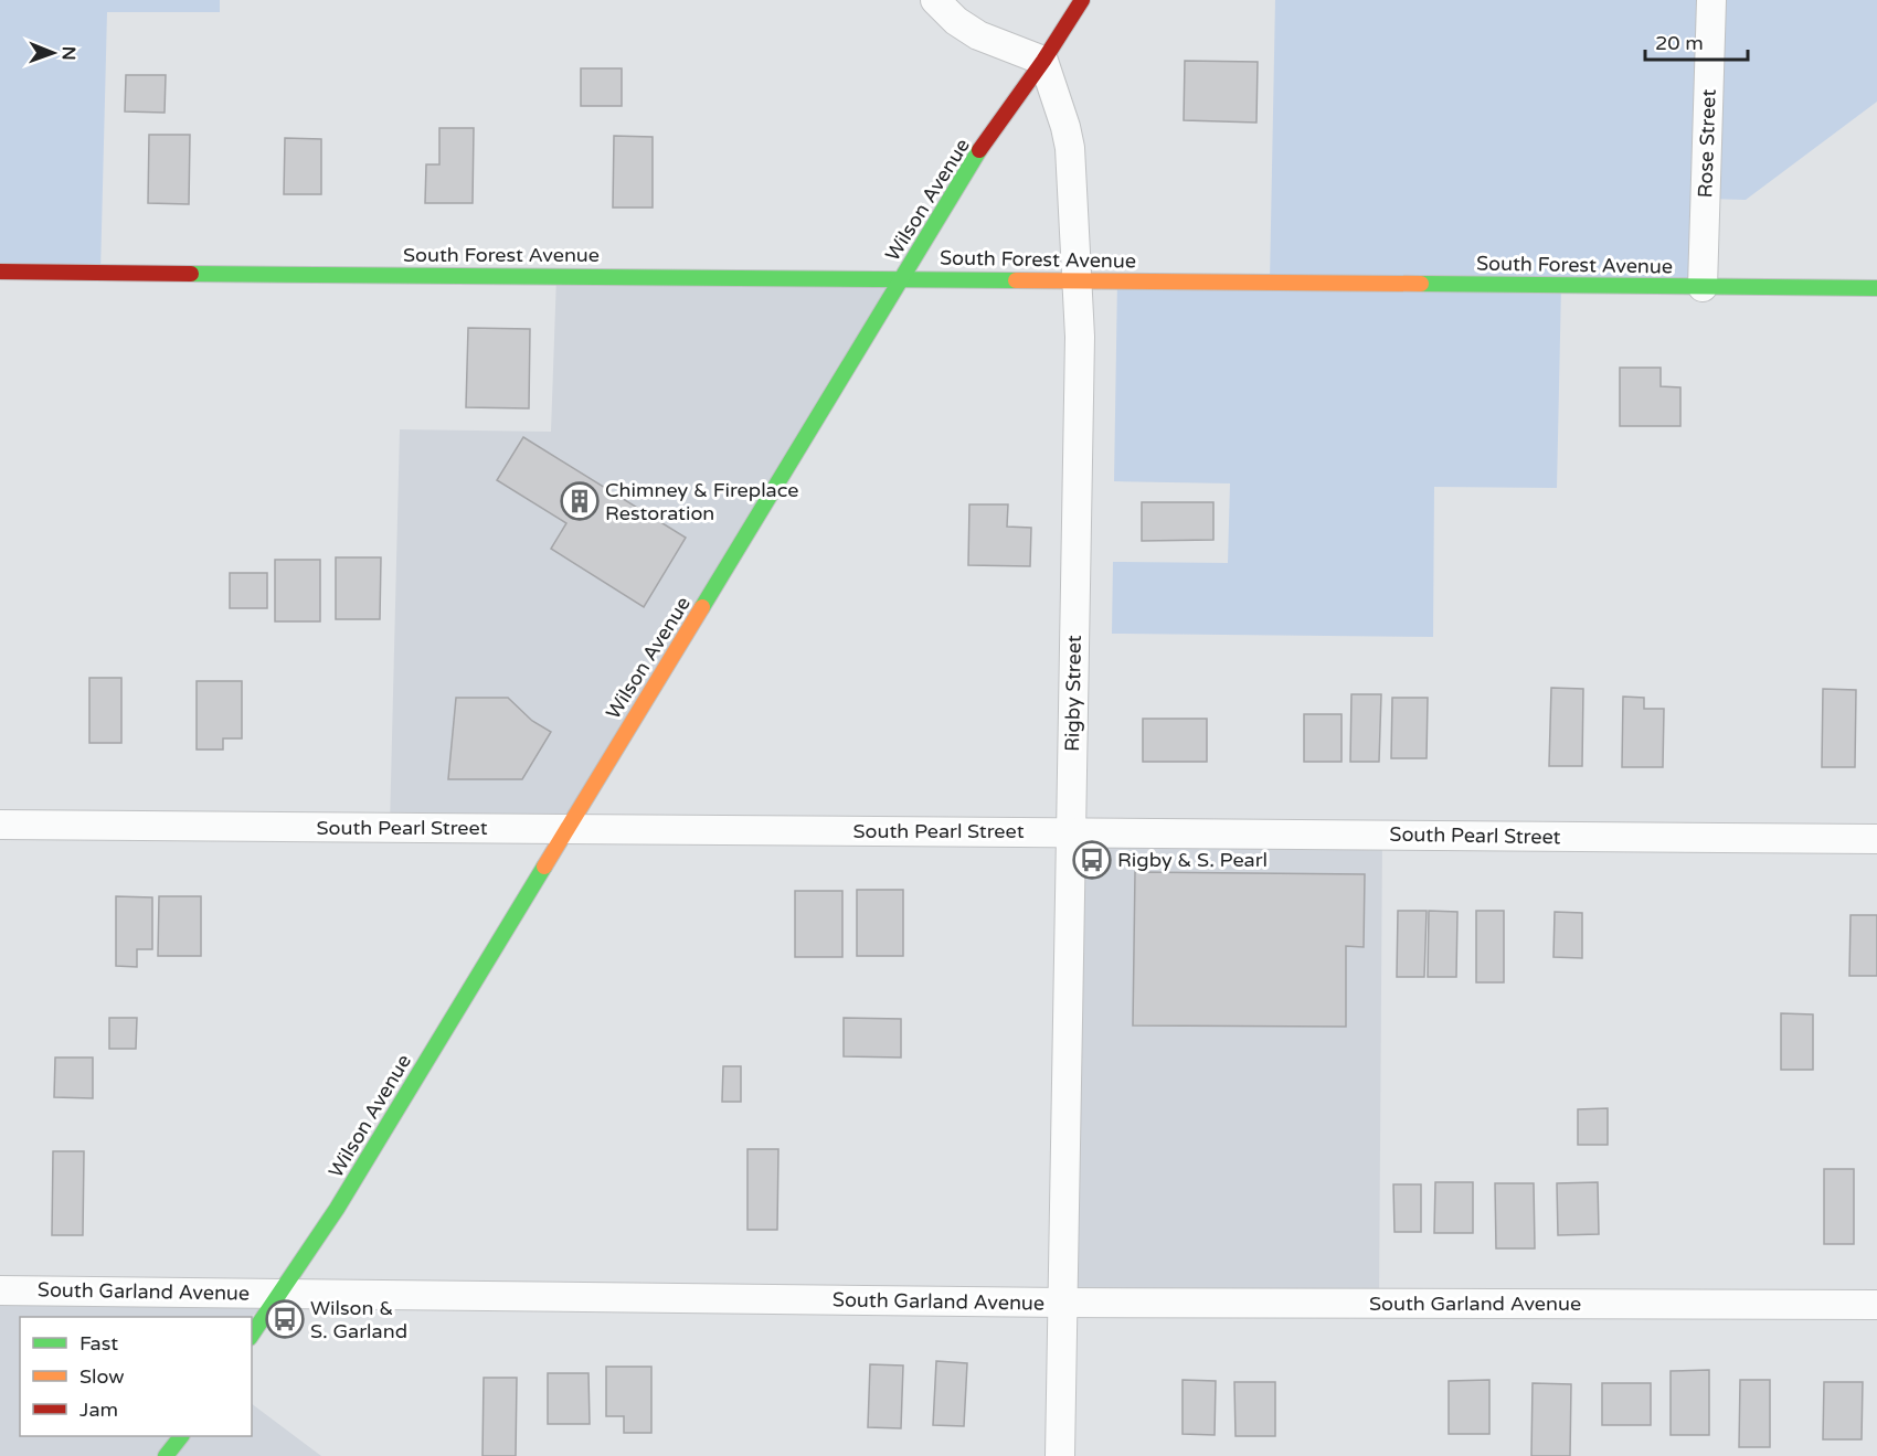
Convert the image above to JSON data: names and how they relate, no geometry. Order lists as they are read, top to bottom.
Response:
{
  "streets": {
    "street": [
      "Rose Street",
      "Wilson Avenue",
      "South Forest Avenue",
      "Rigby Street",
      "South Pearl Street",
      "South Garland Avenue"
    ]
  },
  "crossings": [
    ["Rose Street", "South Forest Avenue"],
    ["Wilson Avenue", "South Forest Avenue"],
    ["Wilson Avenue", "Rigby Street"],
    ["Wilson Avenue", "South Pearl Street"],
    ["Wilson Avenue", "South Garland Avenue"],
    ["South Forest Avenue", "Rigby Street"],
    ["Rigby Street", "South Pearl Street"],
    ["Rigby Street", "South Garland Avenue"]
  ],
  "places": {
    "building": ["Chimney & Fireplace Restoration"],
    "bus stop": ["Rigby & S. Pearl", "Wilson & S. Garland"]
  },
  "legend": ["Fast", "Slow", "Jam"],
  "scale_bar": "20 m",
  "north": "right"
}
